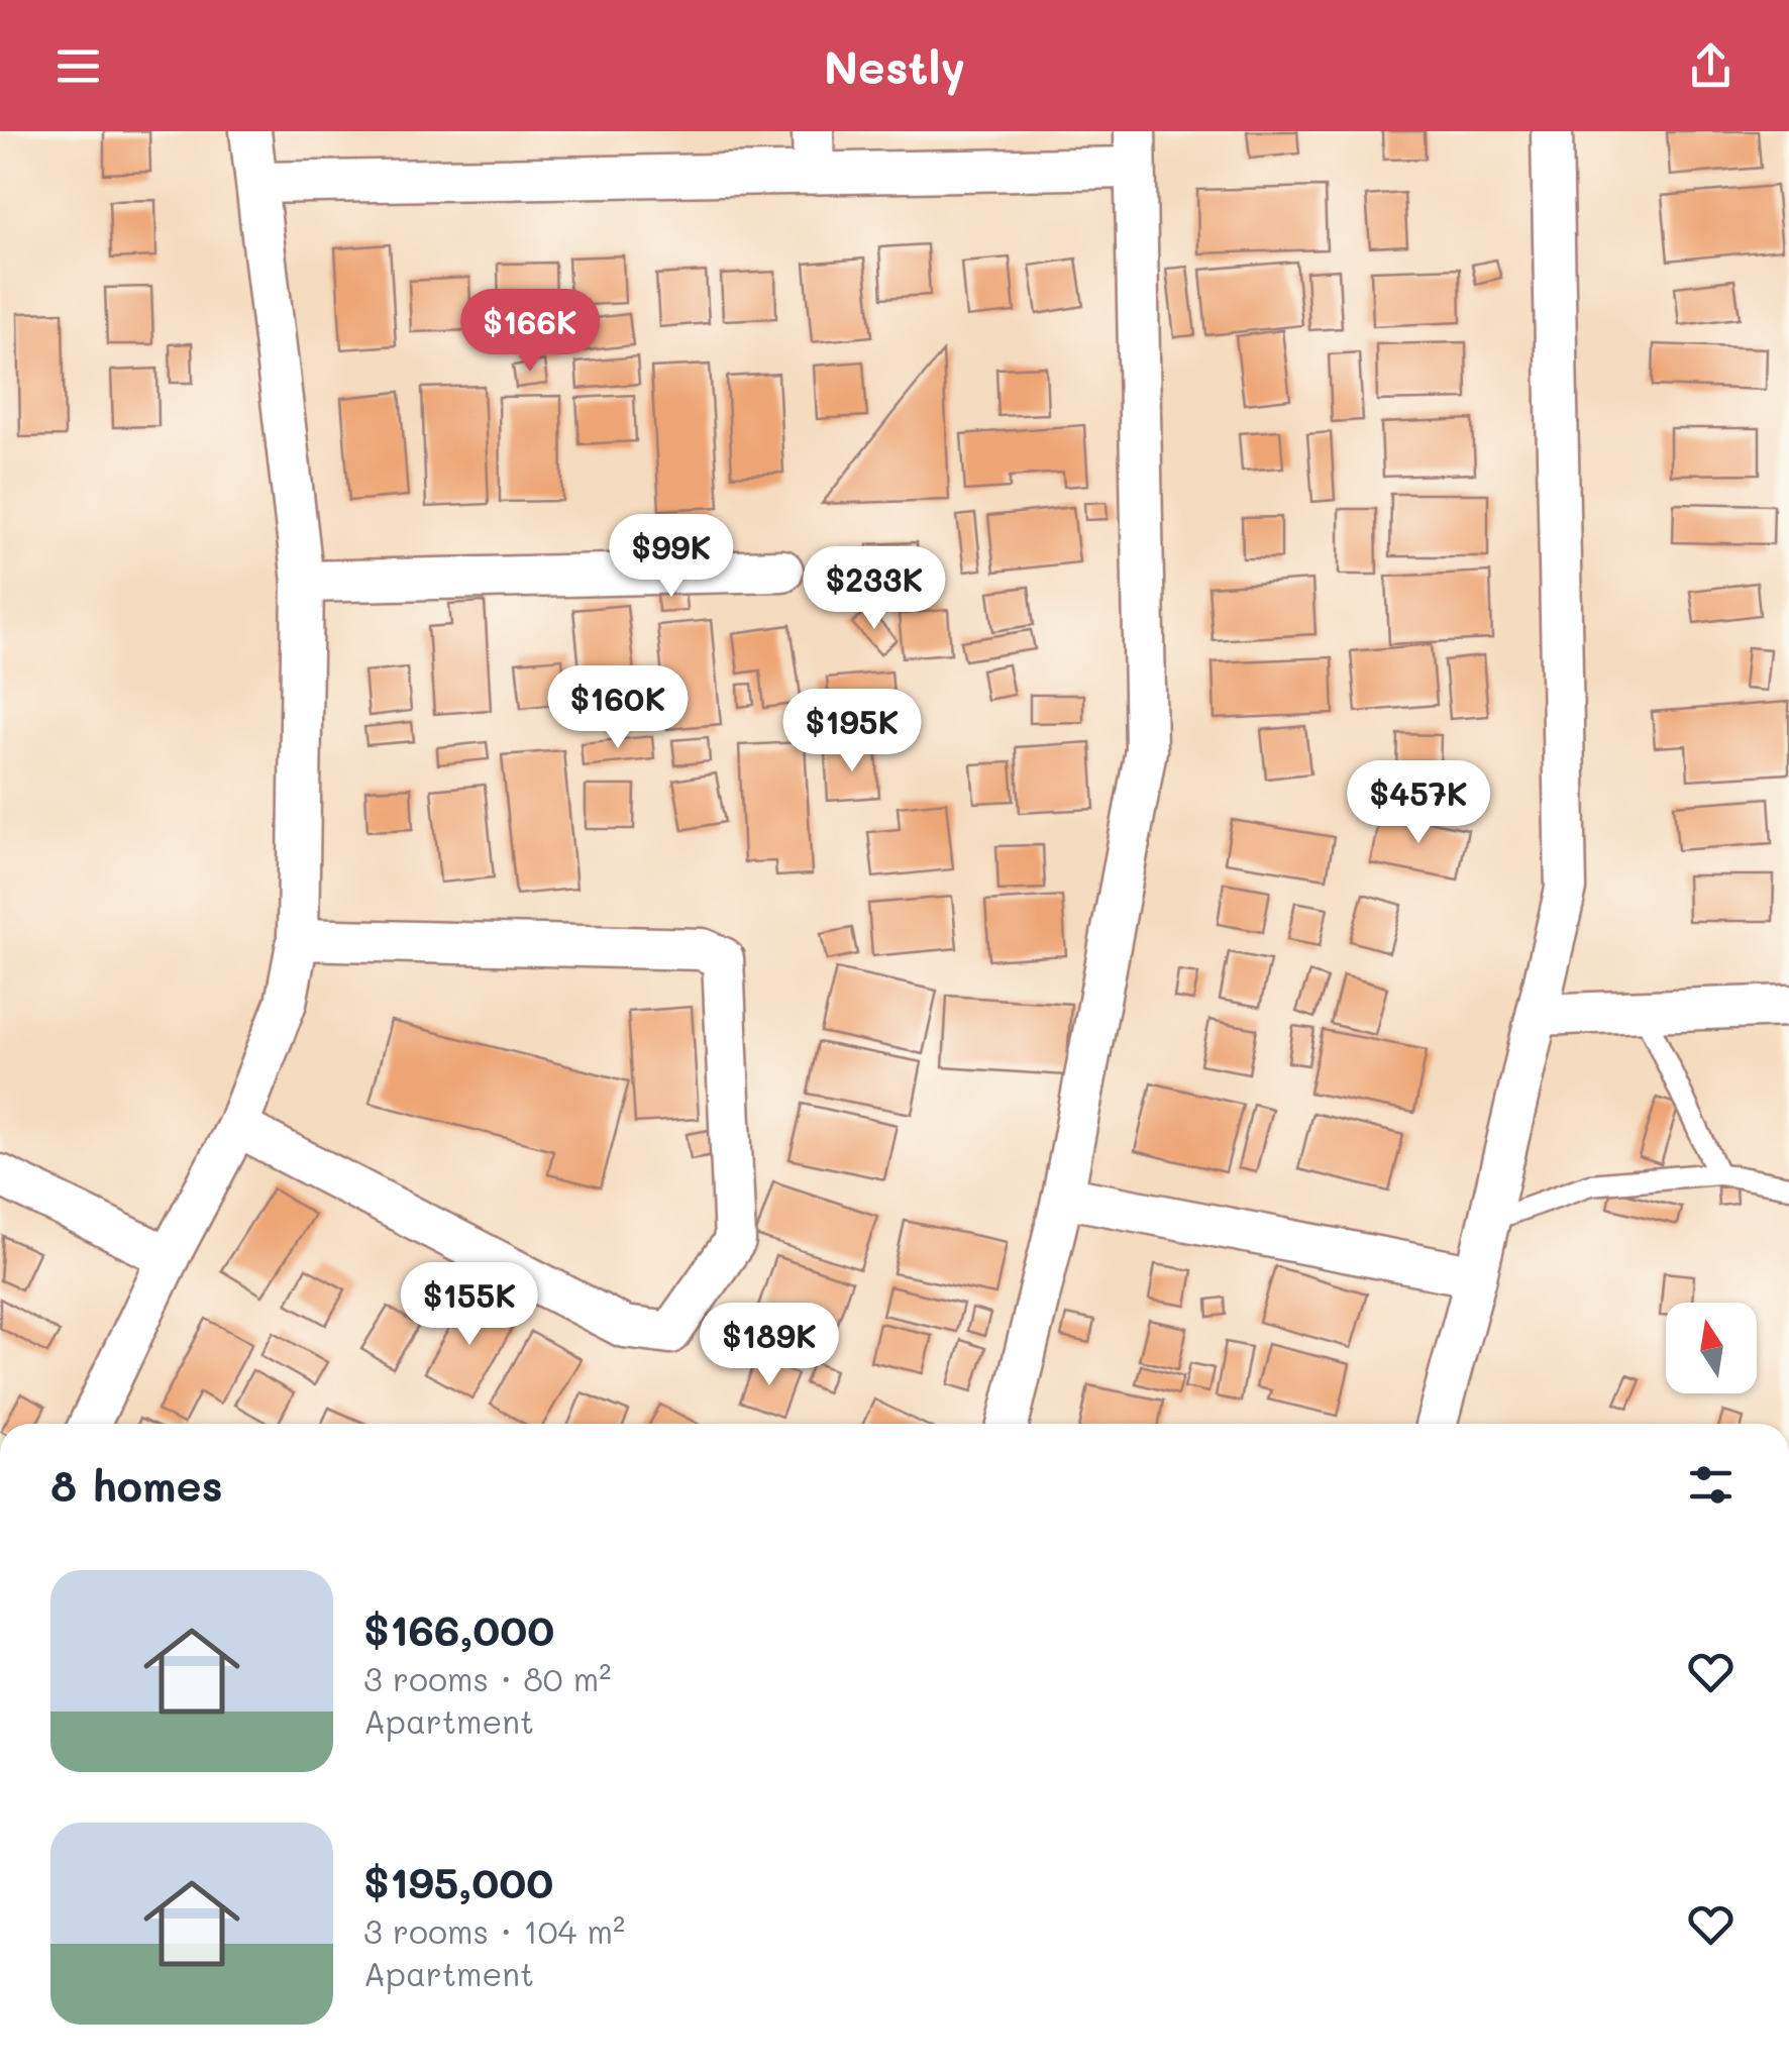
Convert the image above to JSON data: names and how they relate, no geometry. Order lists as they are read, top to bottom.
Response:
{
  "north": "top",
  "page": {
    "header": "Nestly",
    "price": [
      "$166K",
      "$99K",
      "$233K",
      "$160K",
      "$195K",
      "$457K",
      "$155K",
      "$189K"
    ],
    "heading": "8 homes",
    "list": [
      {
        "name": "$166,000",
        "note": "3 rooms · 80 m² · Apartment"
      },
      {
        "name": "$195,000",
        "note": "3 rooms · 104 m² · Apartment"
      }
    ]
  }
}
